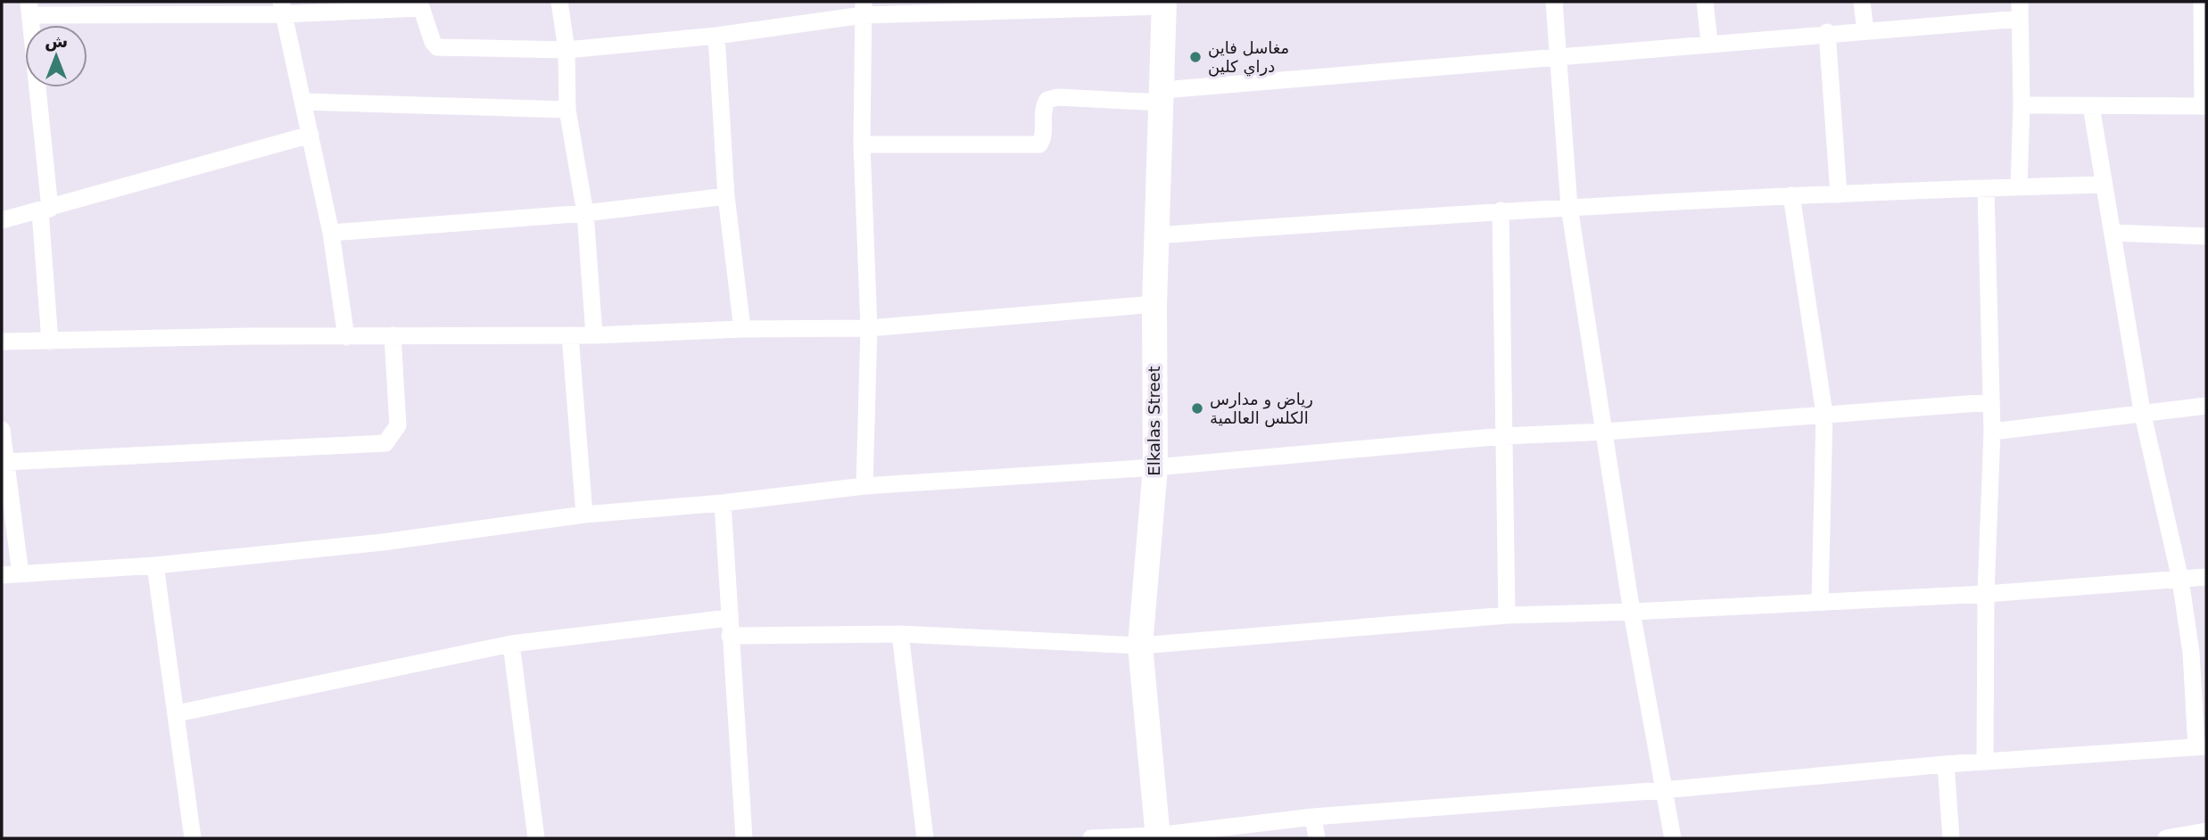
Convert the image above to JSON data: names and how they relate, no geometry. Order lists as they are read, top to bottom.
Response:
{
  "streets": {
    "street": ["Elkalas Street"]
  },
  "places": ["مغاسل فاين دراي كلين", "رياض و مدارس الكلس العالمية"],
  "north": "top"
}
